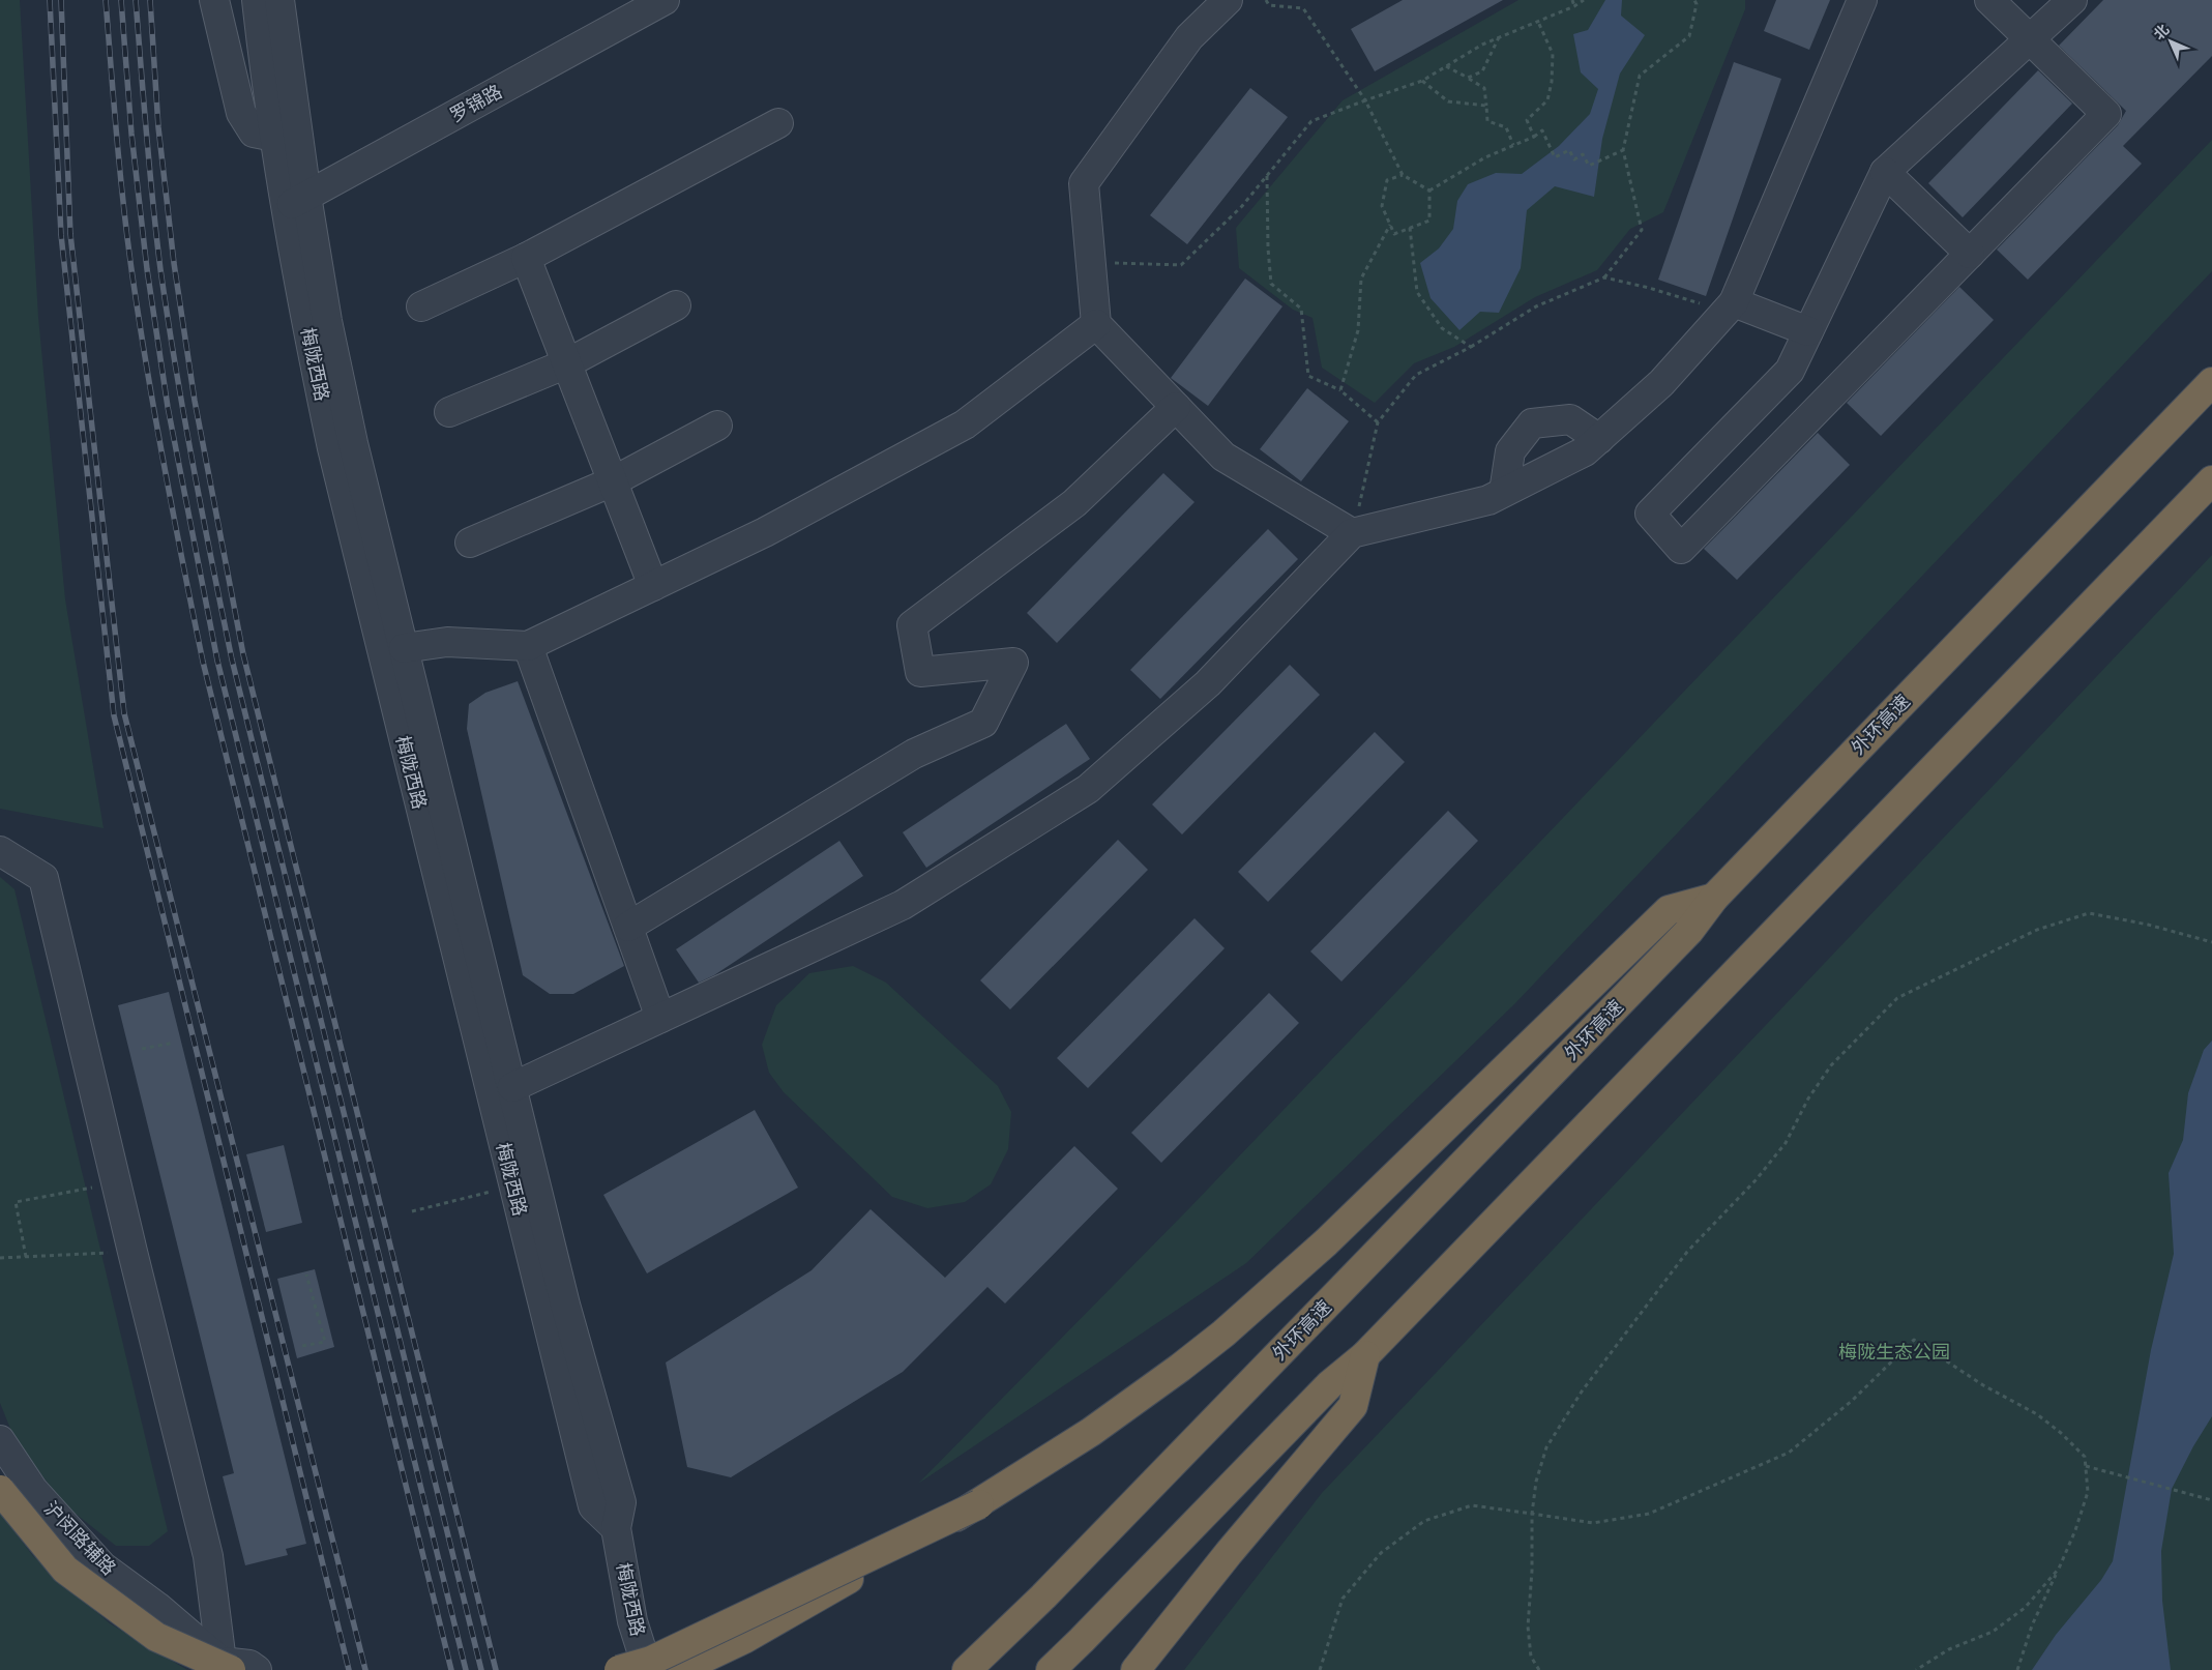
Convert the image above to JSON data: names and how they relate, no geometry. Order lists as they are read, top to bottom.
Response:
{
  "streets": {
    "highway": ["外环高速"],
    "street": ["罗锦路", "梅陇西路", "沪闵路辅路"]
  },
  "crossings": [
    ["罗锦路", "梅陇西路"]
  ],
  "parks": ["梅陇生态公园"],
  "north": "top left"
}
